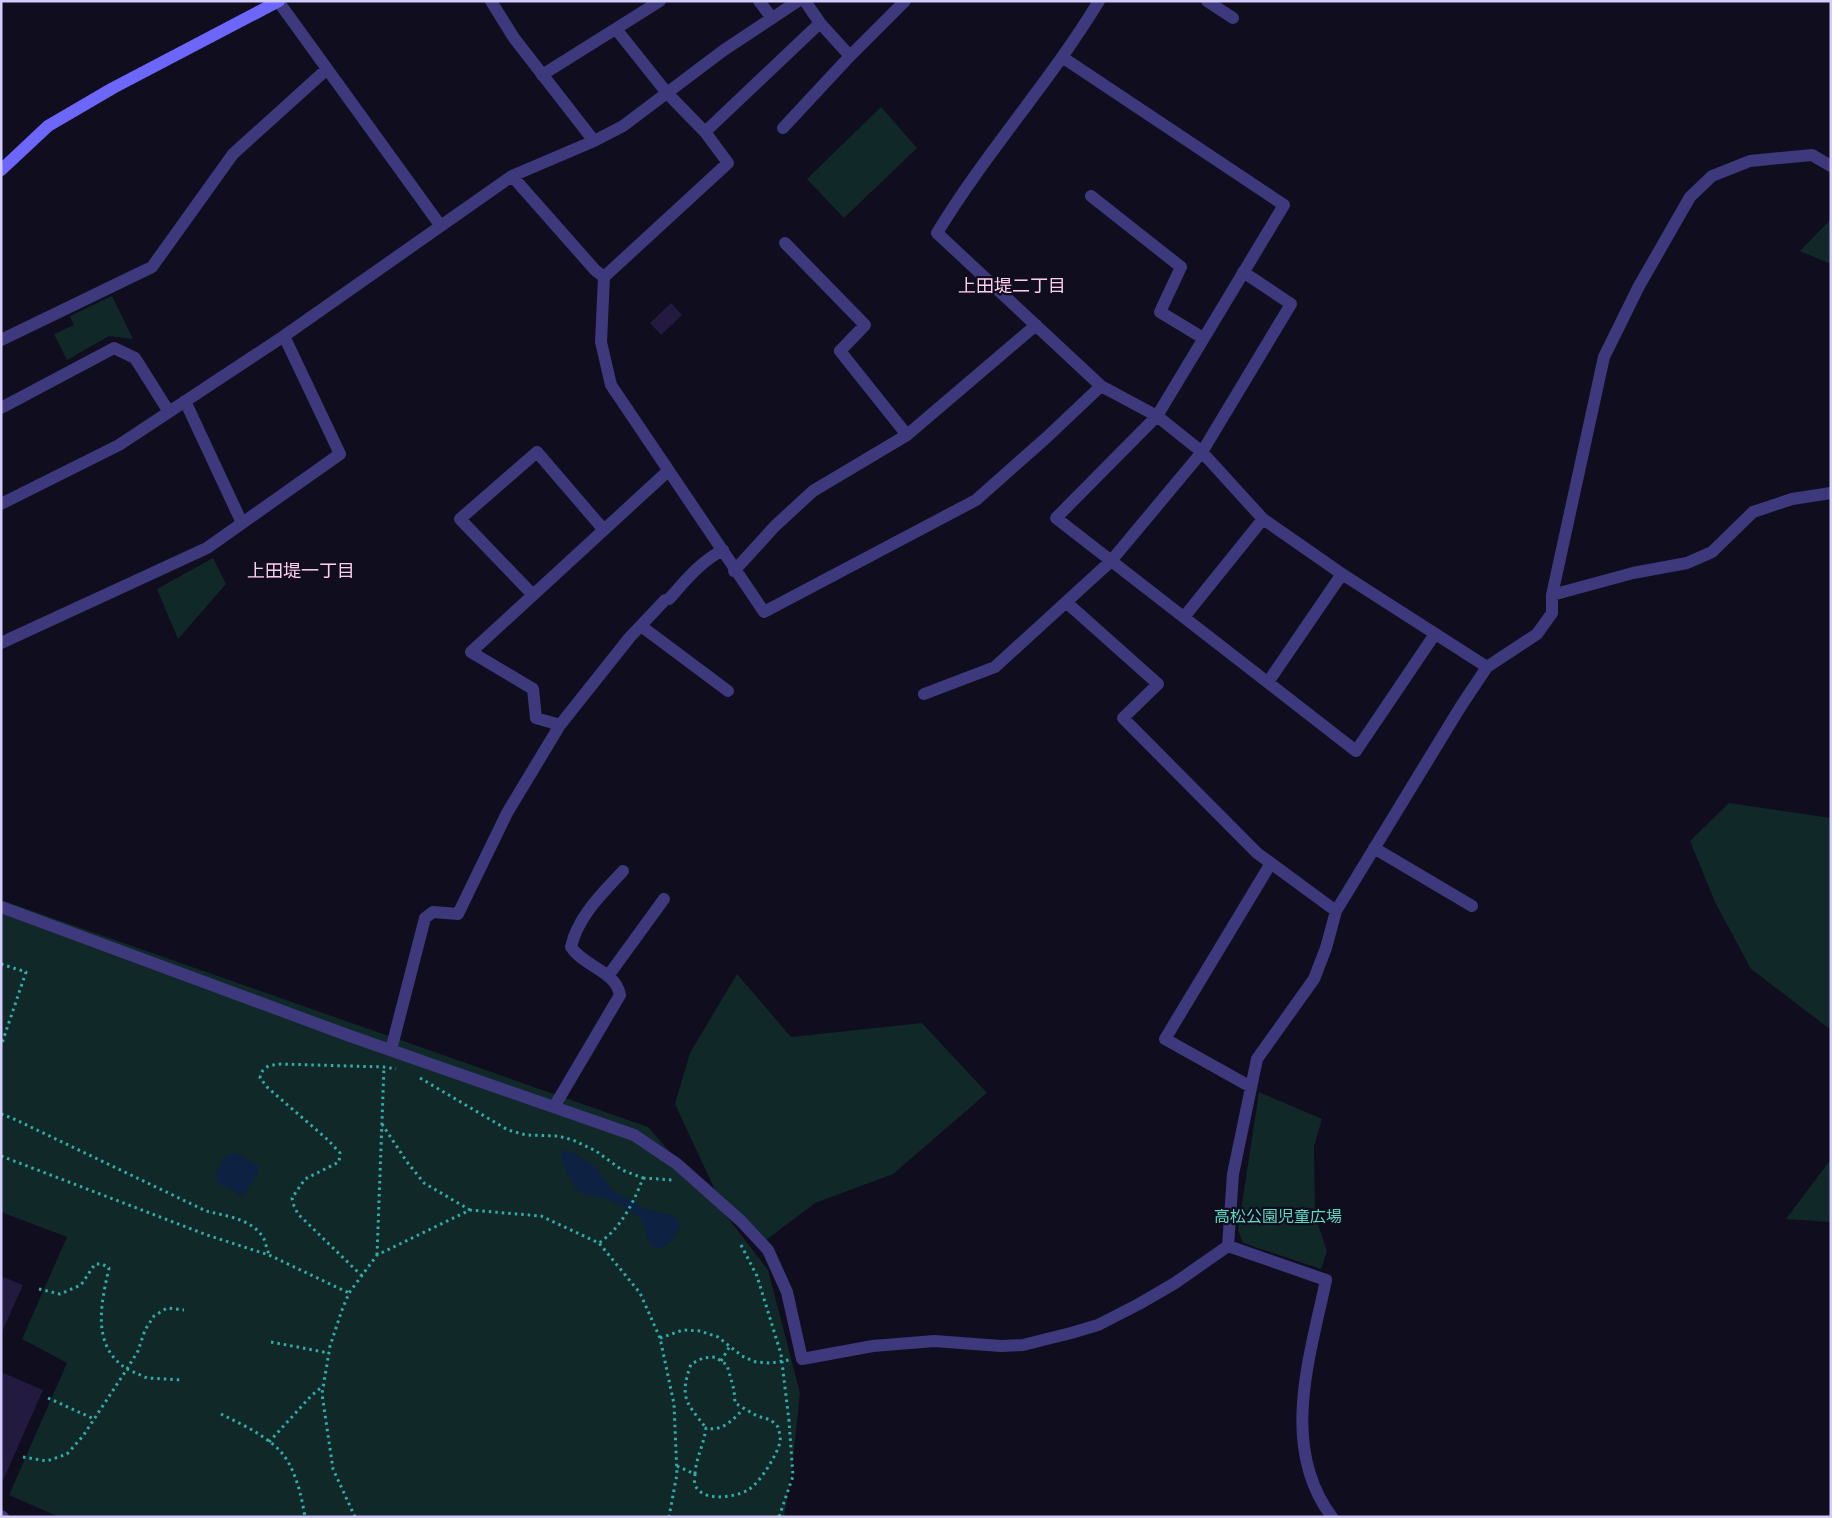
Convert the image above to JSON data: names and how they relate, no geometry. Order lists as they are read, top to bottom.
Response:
{
  "districts": ["上田堤二丁目", "上田堤一丁目"],
  "parks": ["高松公園児童広場"]
}
